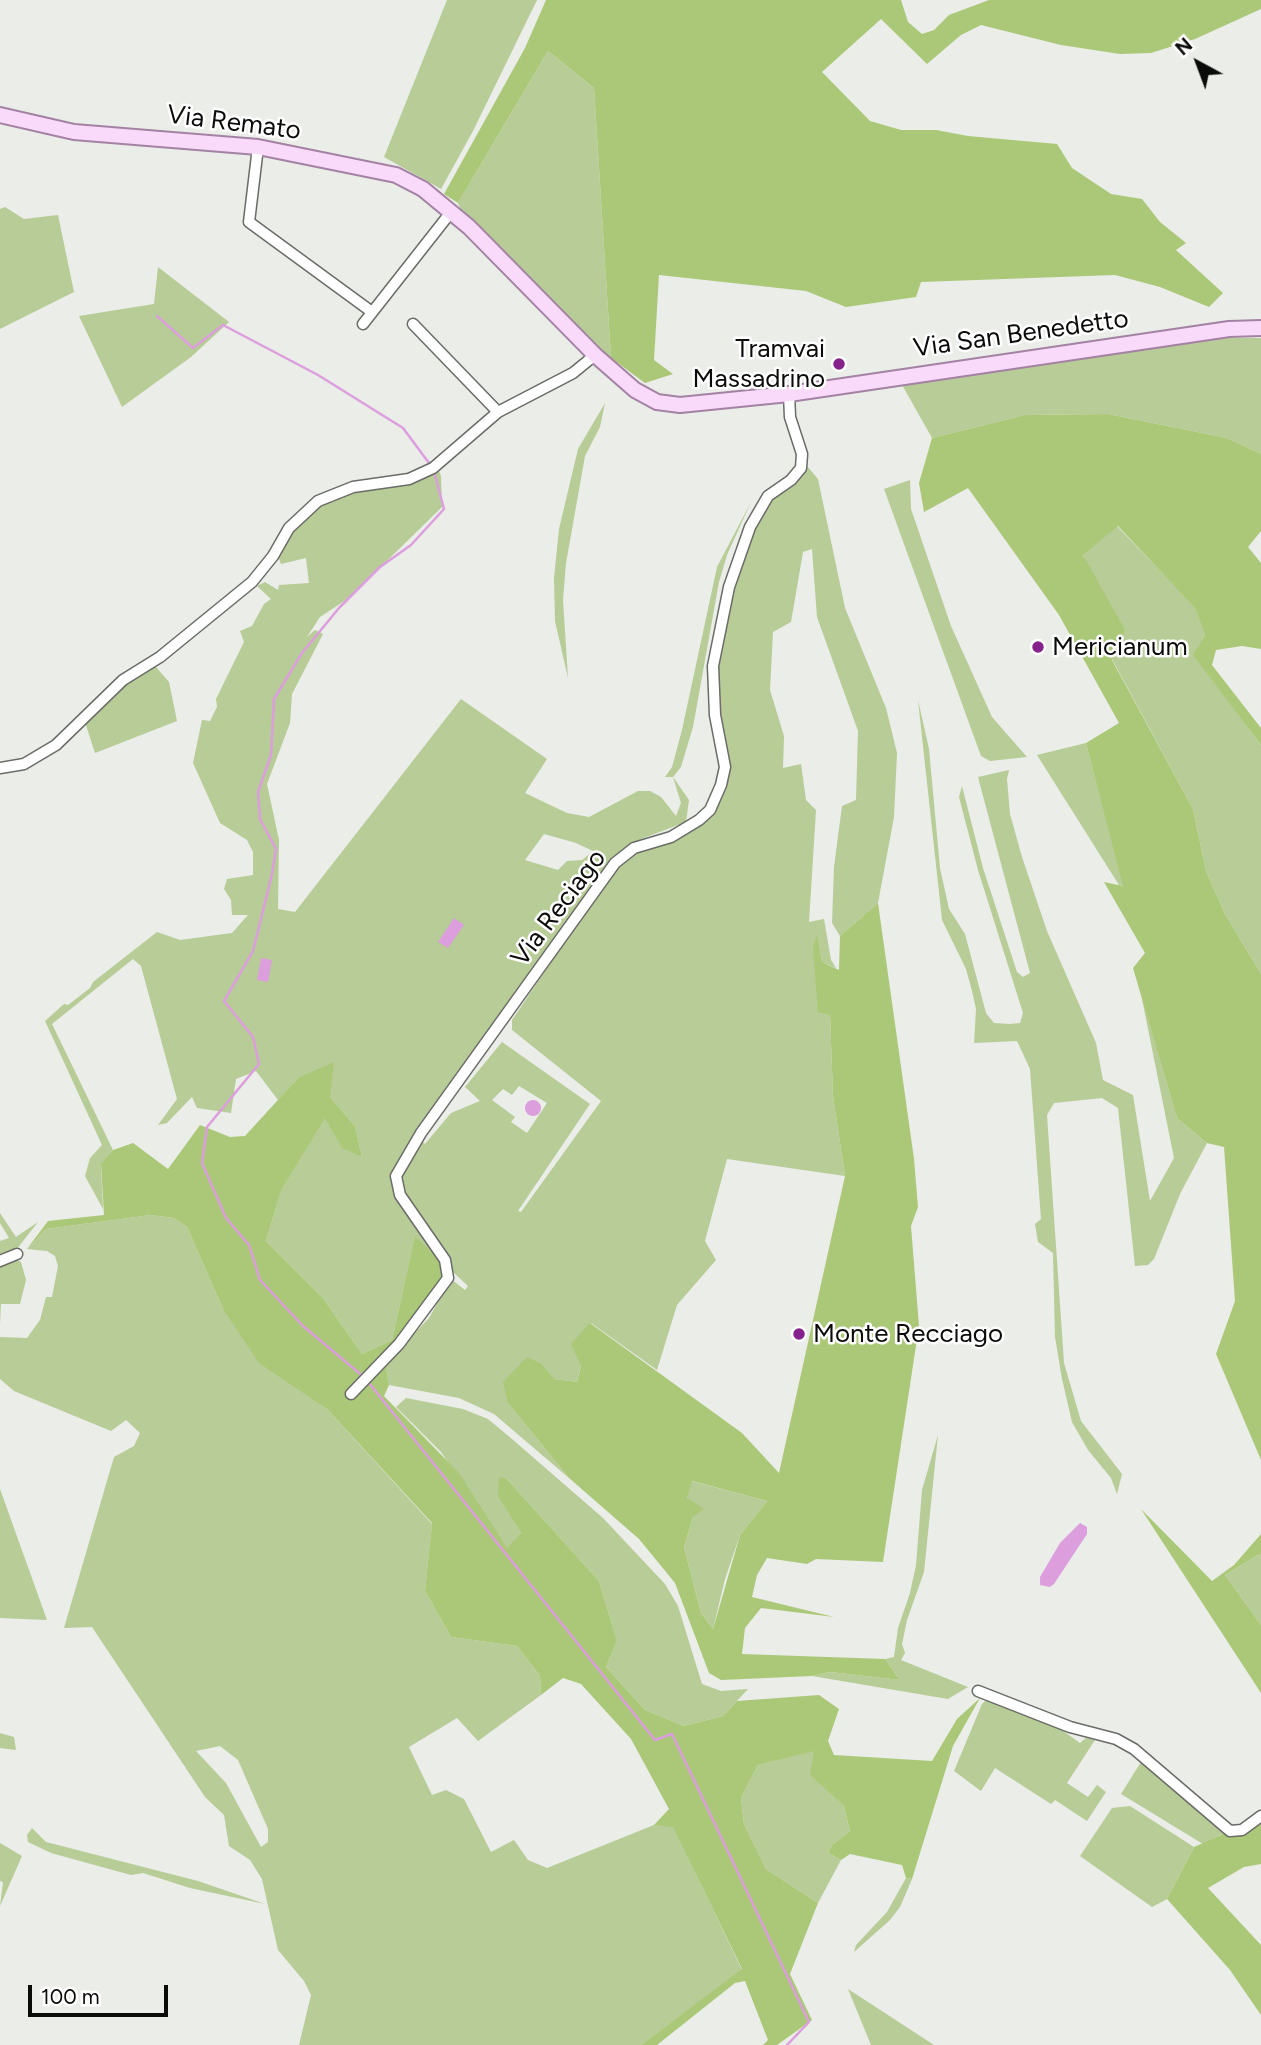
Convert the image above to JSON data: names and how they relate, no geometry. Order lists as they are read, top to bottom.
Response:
{
  "streets": {
    "main road": ["Via Remato", "Via San Benedetto"],
    "street": ["Via Reciago"]
  },
  "crossings": [
    ["Via Remato", "Via San Benedetto"],
    ["Via San Benedetto", "Via Reciago"]
  ],
  "places": ["Tramvai Massadrino", "Mericianum", "Monte Recciago"],
  "scale_bar": "100 m",
  "north": "top left"
}
